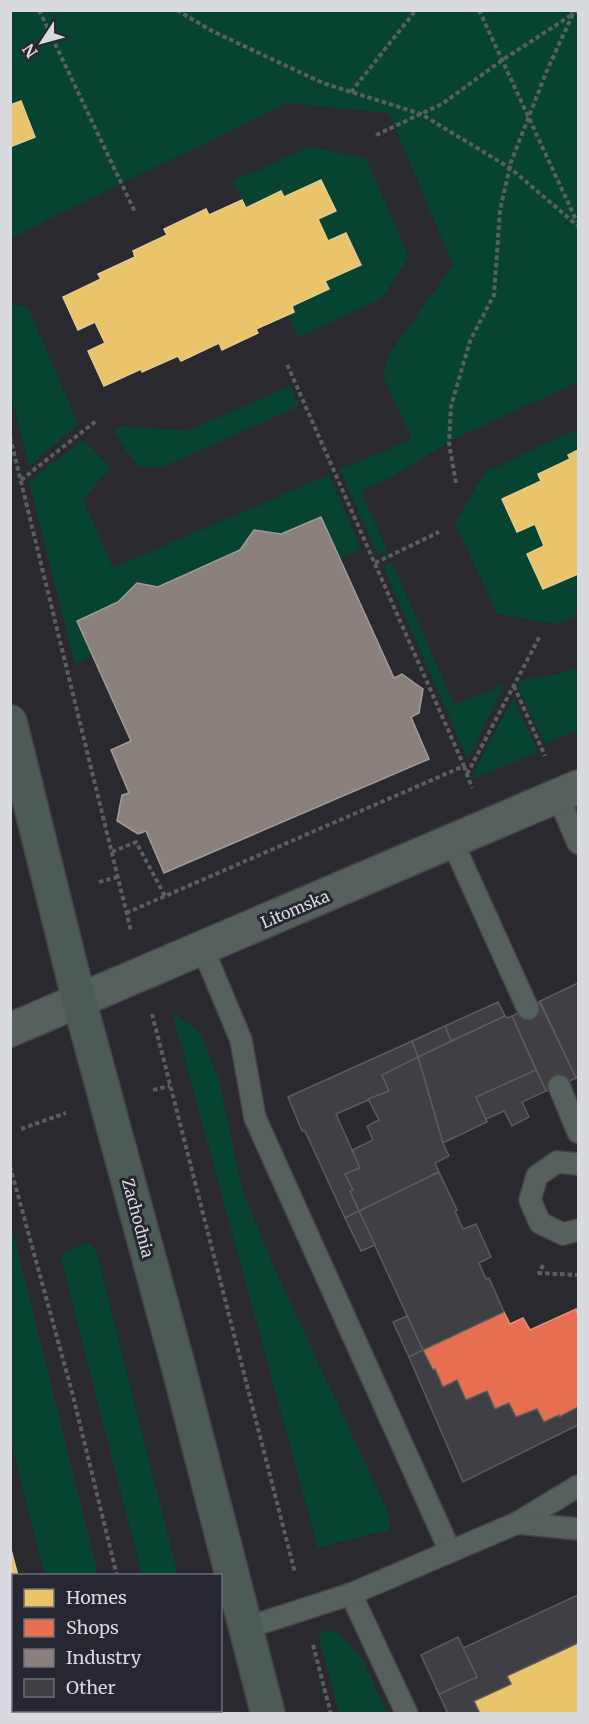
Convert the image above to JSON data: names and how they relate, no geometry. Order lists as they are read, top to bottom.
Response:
{
  "streets": {
    "street": ["Litomska", "Zachodnia"]
  },
  "crossings": [
    ["Litomska", "Zachodnia"]
  ],
  "legend": [
    "Homes",
    "Shops",
    "Industry",
    "Other"
  ],
  "north": "bottom left"
}
